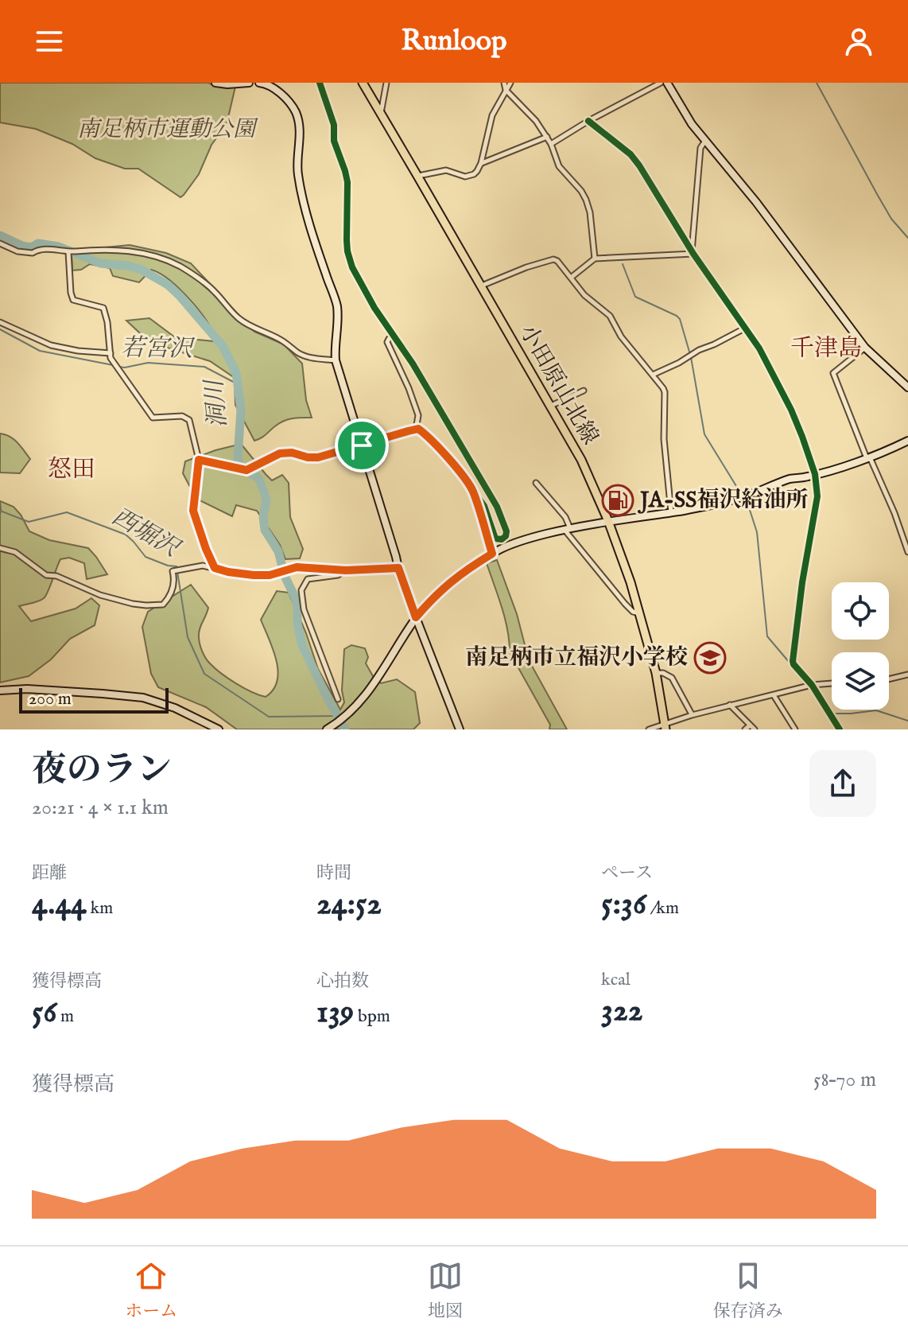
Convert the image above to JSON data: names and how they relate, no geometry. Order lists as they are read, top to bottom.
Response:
{
  "streets": {
    "main road": ["小田原山北線"]
  },
  "districts": ["千津島", "怒田"],
  "water": ["若宮沢", "洞川", "西堀沢"],
  "parks": ["南足柄市運動公園"],
  "places": {
    "fuel station": ["JA-SS福沢給油所"],
    "school or university": ["南足柄市立福沢小学校"]
  },
  "scale_bar": "200 m",
  "page": {
    "header": "Runloop",
    "scale": "200 m",
    "heading": ["夜のラン", "20:21 · 4 × 1.1 km"],
    "stats": [
      ["距離", "4.44 km"],
      ["時間", "24:52"],
      ["ペース", "5:36 /km"],
      ["獲得標高", "56 m"],
      ["心拍数", "139 bpm"],
      ["kcal", "322"]
    ],
    "chart": ["獲得標高", "58–70 m"],
    "tabs": ["ホーム", "地図", "保存済み"]
  }
}
